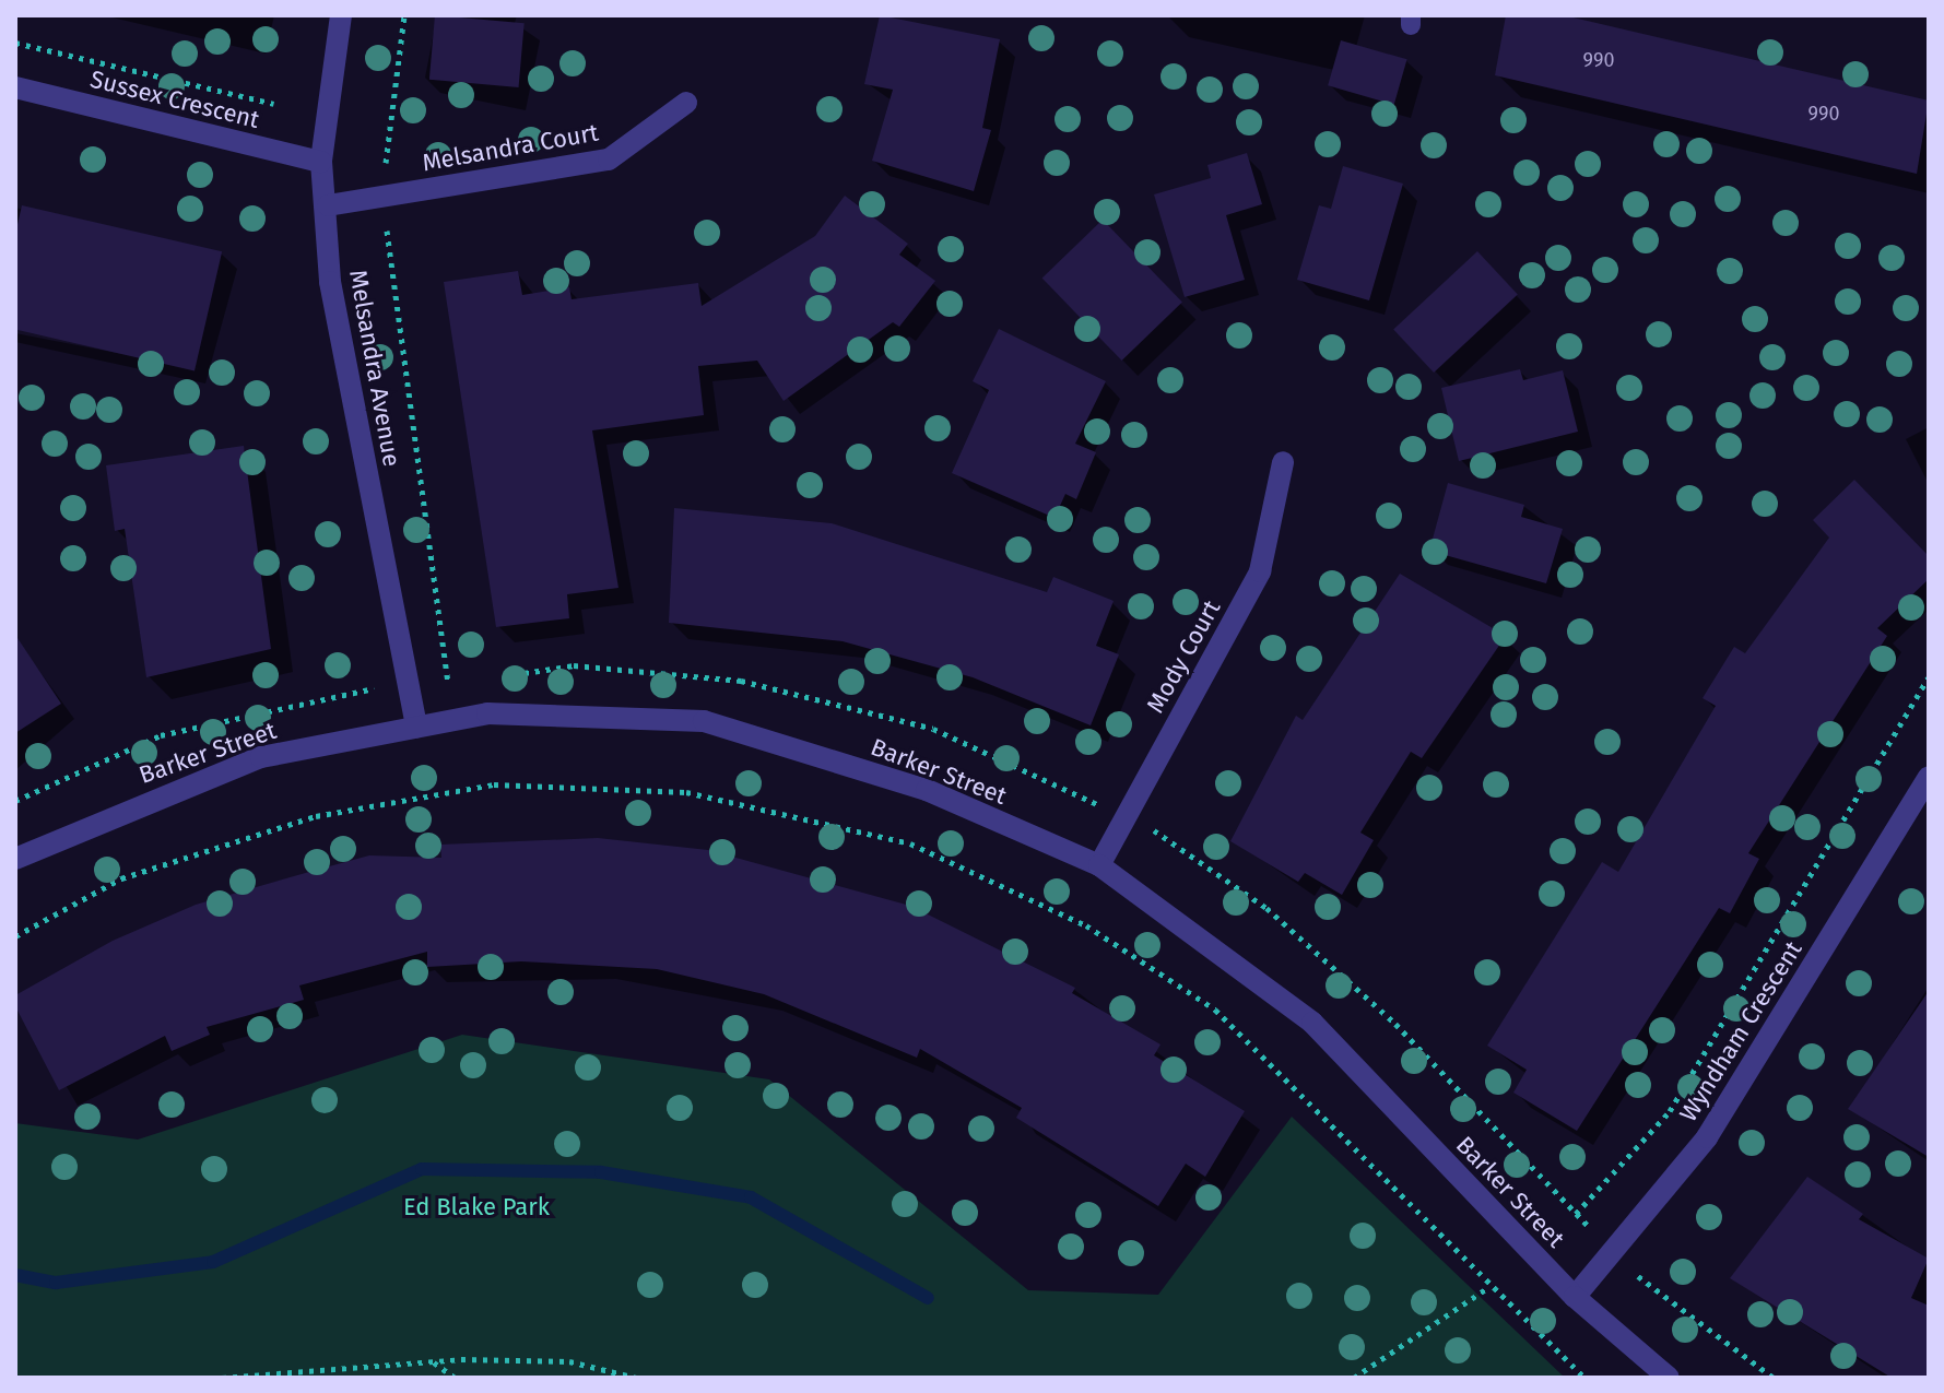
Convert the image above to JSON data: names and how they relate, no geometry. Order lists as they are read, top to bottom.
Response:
{
  "streets": {
    "street": [
      "Sussex Crescent",
      "Melsandra Court",
      "Melsandra Avenue",
      "Mody Court",
      "Barker Street",
      "Wyndham Crescent"
    ]
  },
  "crossings": [
    ["Sussex Crescent", "Melsandra Avenue"],
    ["Melsandra Court", "Melsandra Avenue"],
    ["Melsandra Avenue", "Barker Street"],
    ["Mody Court", "Barker Street"],
    ["Barker Street", "Wyndham Crescent"]
  ],
  "parks": ["Ed Blake Park"],
  "house_numbers": ["990", "990"]
}
